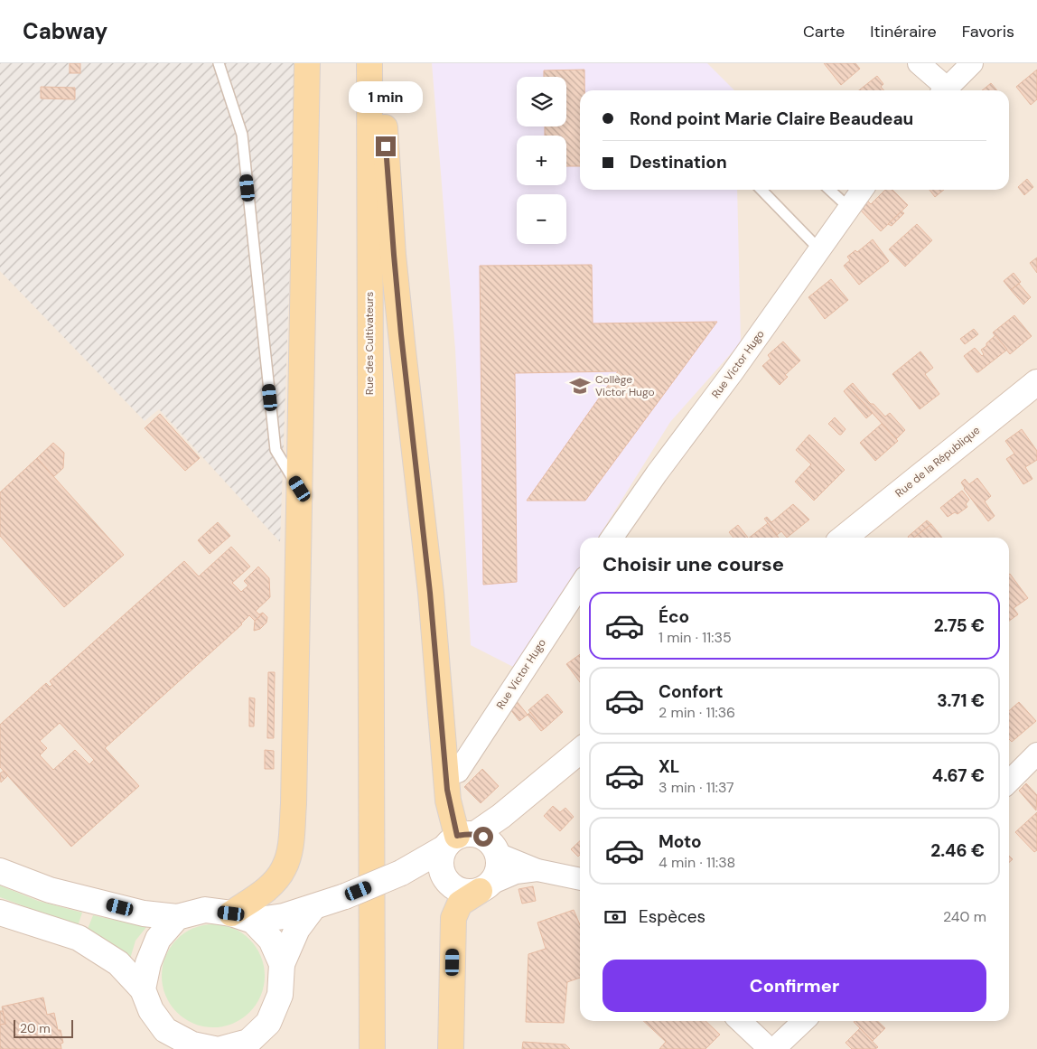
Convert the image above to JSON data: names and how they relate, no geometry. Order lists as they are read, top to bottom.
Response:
{
  "streets": {
    "main road": ["Rue des Cultivateurs", "Rue de la République"],
    "street": ["Rue Victor Hugo"]
  },
  "places": {
    "school or university": ["Collège Victor Hugo"]
  },
  "scale_bar": "20 m",
  "page": {
    "header": "Cabway",
    "nav": ["Carte", "Itinéraire", "Favoris"],
    "map_buttons": ["+", "−"],
    "bubble": "1 min",
    "banner": ["Rond point Marie Claire Beaudeau", "Destination"],
    "heading": "Choisir une course",
    "list": [
      {
        "name": "Éco",
        "note": "1 min · 11:35",
        "value": "2.75 €"
      },
      {
        "name": "Confort",
        "note": "2 min · 11:36",
        "value": "3.71 €"
      },
      {
        "name": "XL",
        "note": "3 min · 11:37",
        "value": "4.67 €"
      },
      {
        "name": "Moto",
        "note": "4 min · 11:38",
        "value": "2.46 €"
      }
    ],
    "pay": ["Espèces", "240 m"],
    "buttons": "Confirmer",
    "scale": "20 m"
  }
}
